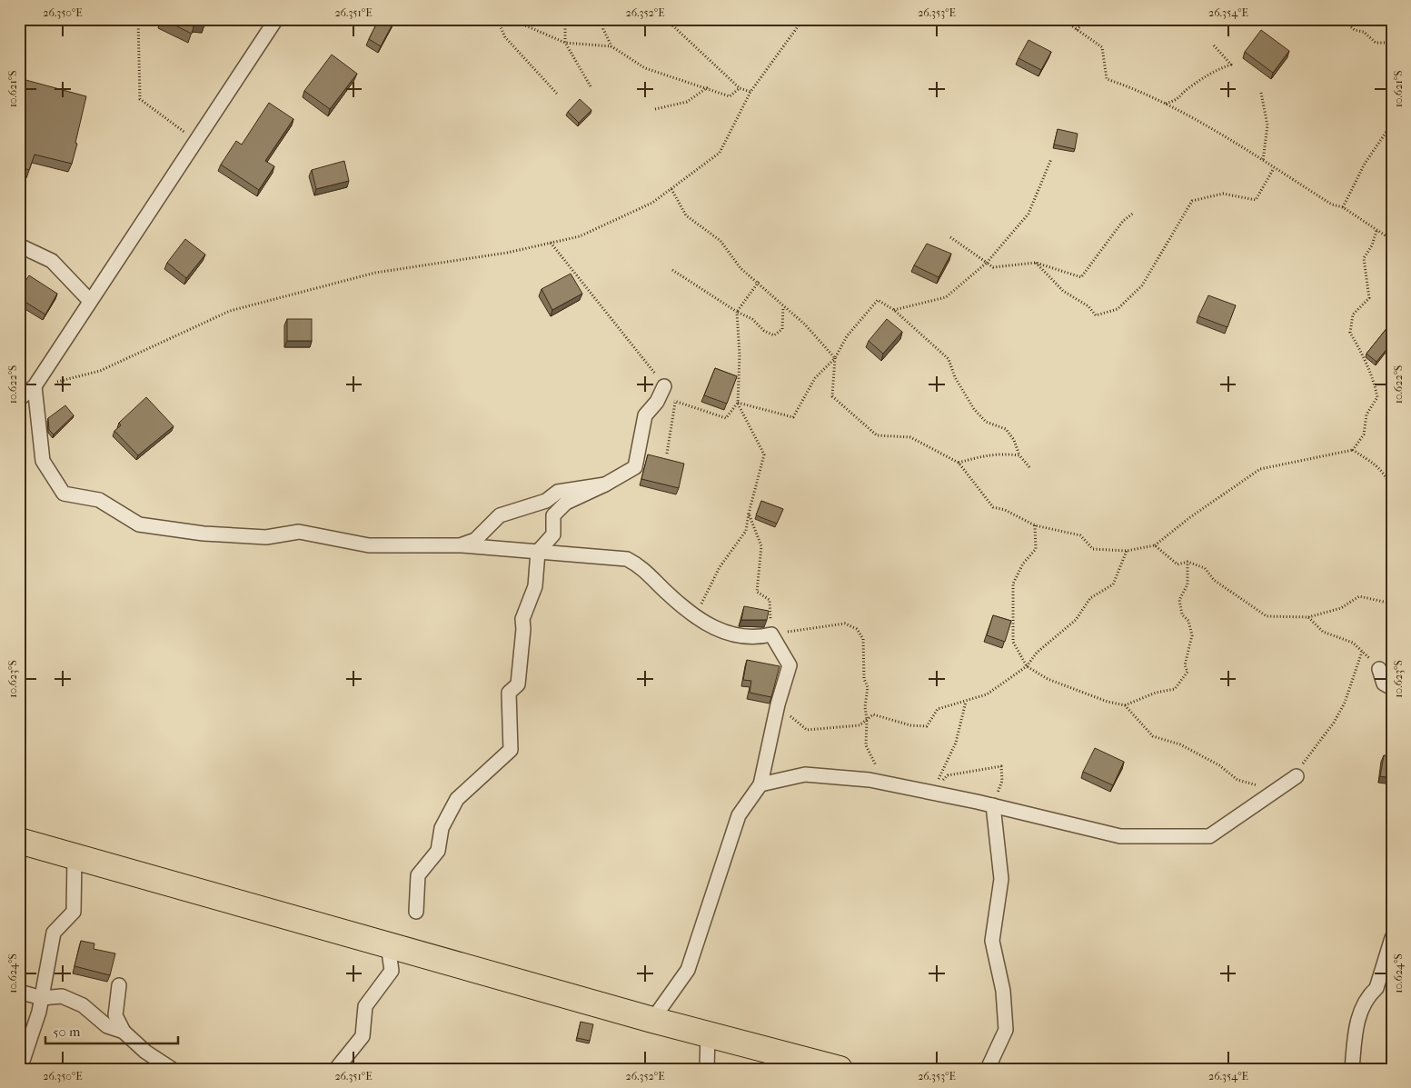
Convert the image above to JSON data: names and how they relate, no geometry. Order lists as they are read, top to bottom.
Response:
{
  "scale_bar": "50 m",
  "coordinates": [
    "26.350°E",
    "26.351°E",
    "26.352°E",
    "26.353°E",
    "26.354°E",
    "10.621°S",
    "10.622°S",
    "10.623°S",
    "10.624°S"
  ]
}
